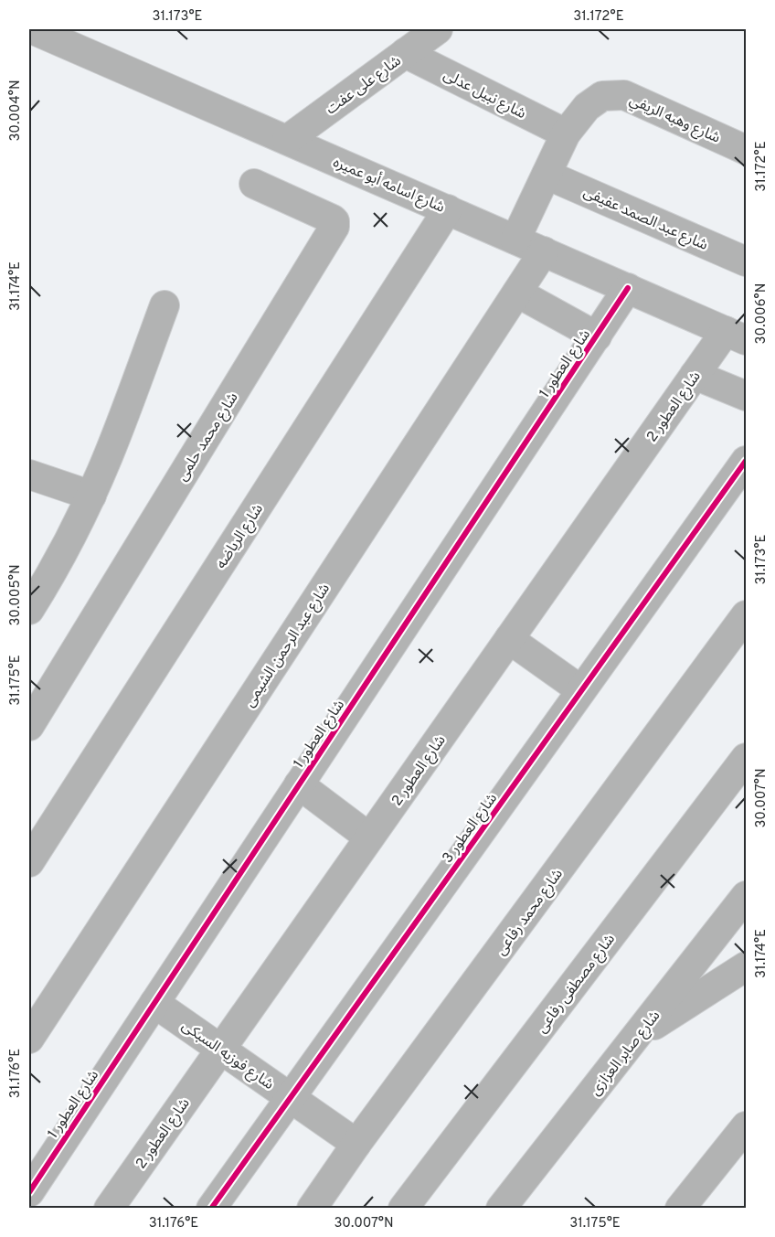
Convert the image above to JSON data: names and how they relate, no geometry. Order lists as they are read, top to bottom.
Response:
{
  "streets": {
    "street": [
      "شارع على عفت",
      "شارع نبيل عدلى",
      "شارع وهبه الريفي",
      "شارع اسامه أبو عميره",
      "شارع عبد الصمد عفيفى",
      "شارع العطور 1",
      "شارع العطور 2",
      "شارع محمد حلمى",
      "شارع الرياضه",
      "شارع عبد الرحمن الشيمى",
      "شارع العطور 3",
      "شارع محمد رفاعى",
      "شارع مصطفى رفاعى",
      "شارع صابر العزازى",
      "شارع فوزيه السبكى"
    ]
  },
  "crossings": [
    ["شارع على عفت", "شارع نبيل عدلى"],
    ["شارع على عفت", "شارع اسامه أبو عميره"],
    ["شارع نبيل عدلى", "شارع وهبه الريفي"],
    ["شارع اسامه أبو عميره", "شارع العطور 1"],
    ["شارع اسامه أبو عميره", "شارع العطور 2"],
    ["شارع اسامه أبو عميره", "شارع الرياضه"],
    ["شارع اسامه أبو عميره", "شارع عبد الرحمن الشيمى"],
    ["شارع العطور 1", "شارع فوزيه السبكى"],
    ["شارع العطور 2", "شارع فوزيه السبكى"],
    ["شارع العطور 3", "شارع فوزيه السبكى"],
    ["شارع محمد رفاعى", "شارع فوزيه السبكى"]
  ],
  "coordinates": [
    "31.173°E",
    "31.172°E",
    "30.004°N",
    "31.174°E",
    "30.006°N",
    "30.005°N",
    "31.175°E",
    "30.007°N",
    "31.176°E"
  ]
}
